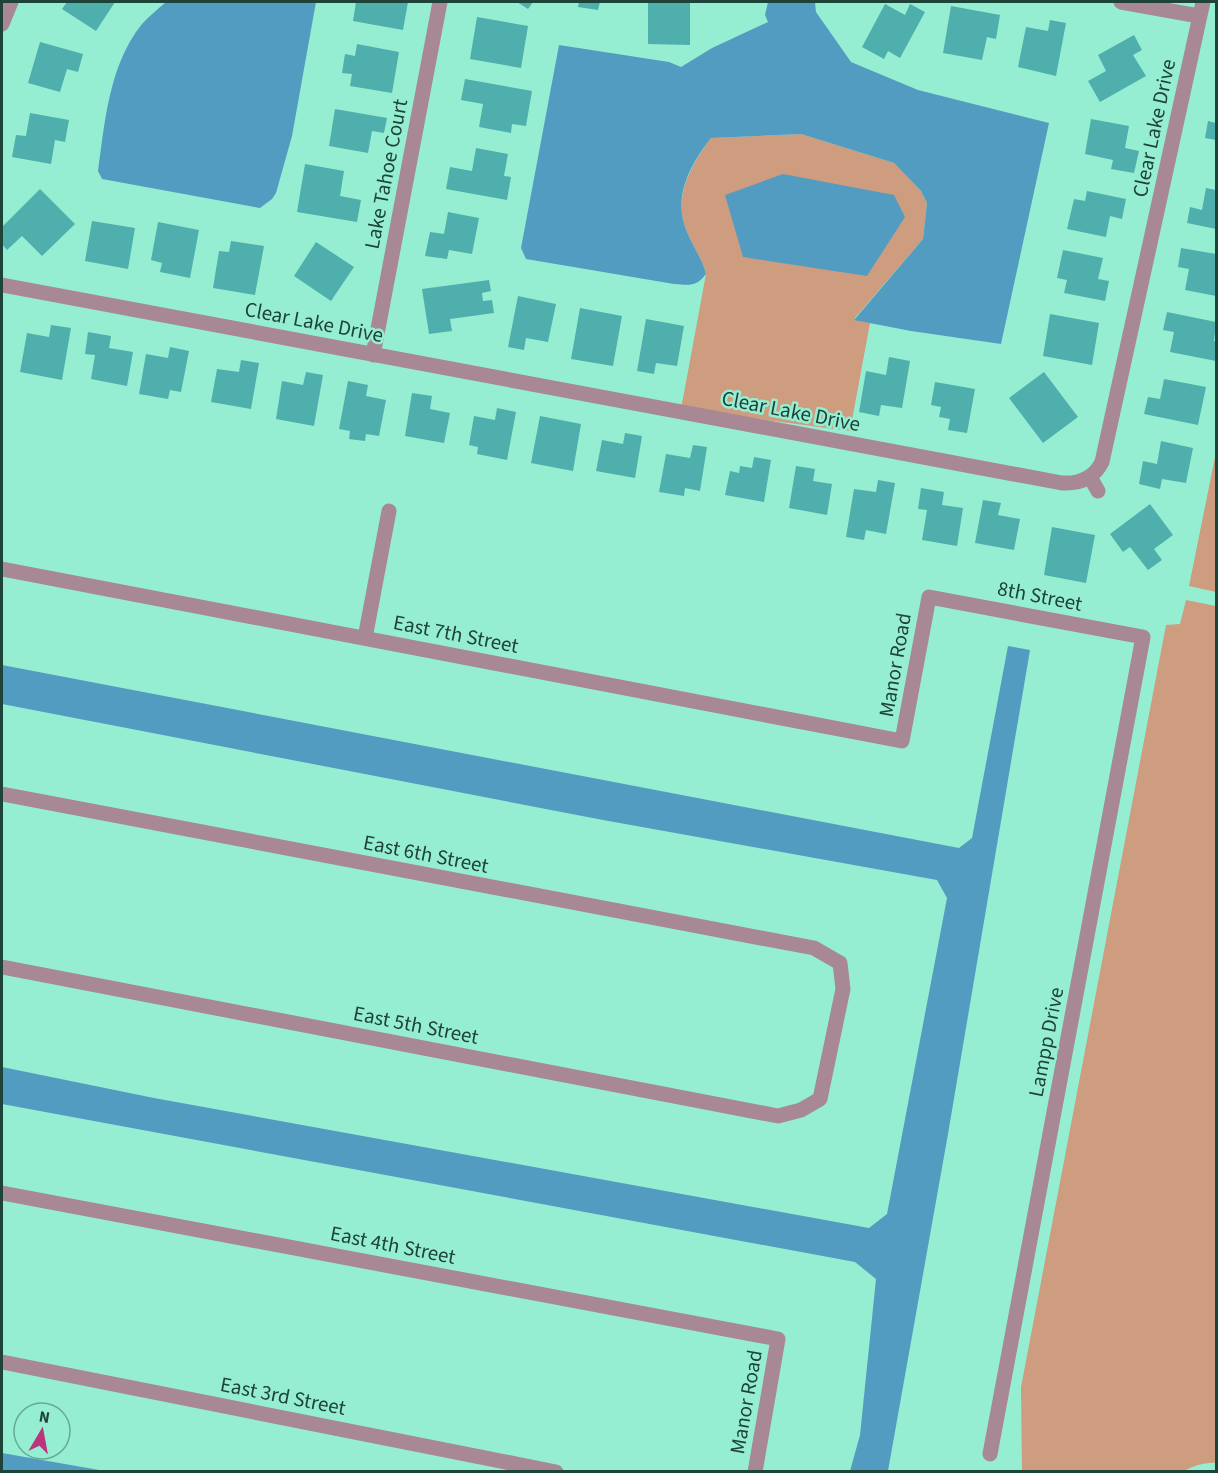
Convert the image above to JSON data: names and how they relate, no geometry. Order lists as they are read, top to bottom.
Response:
{
  "streets": {
    "street": [
      "Clear Lake Drive",
      "Lake Tahoe Court",
      "8th Street",
      "East 7th Street",
      "Manor Road",
      "East 6th Street",
      "East 5th Street",
      "Lampp Drive",
      "East 4th Street",
      "East 3rd Street"
    ]
  },
  "crossings": [
    ["Clear Lake Drive", "Lake Tahoe Court"],
    ["8th Street", "Manor Road"],
    ["8th Street", "Lampp Drive"],
    ["East 7th Street", "Manor Road"],
    ["Manor Road", "East 4th Street"],
    ["East 6th Street", "East 5th Street"]
  ],
  "north": "top"
}
